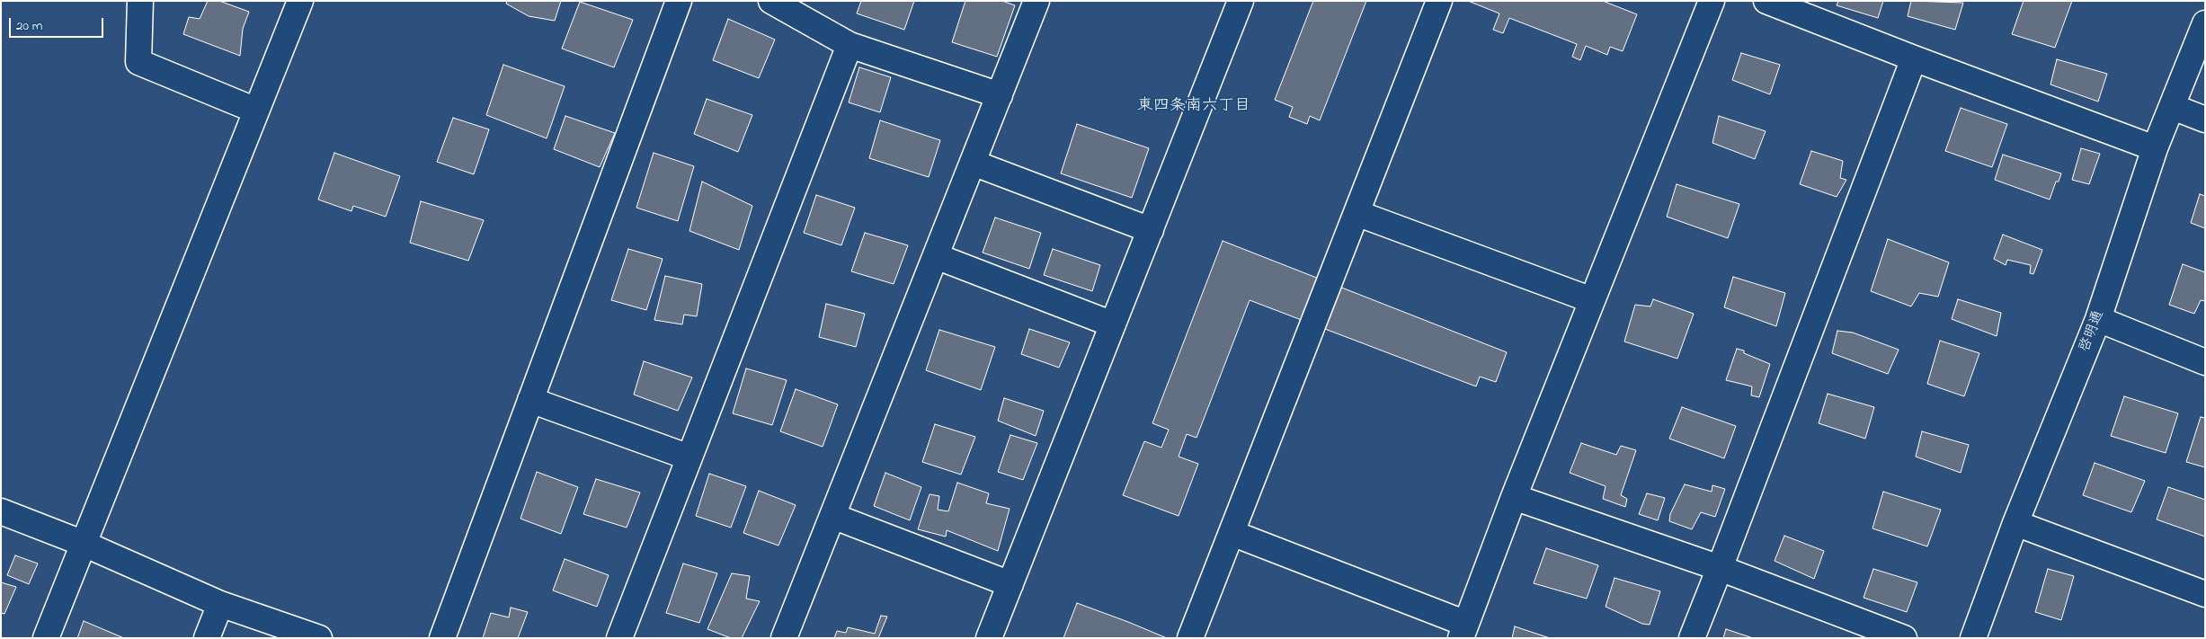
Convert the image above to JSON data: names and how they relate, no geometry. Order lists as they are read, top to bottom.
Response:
{
  "streets": {
    "street": ["啓明通"]
  },
  "districts": ["東四条南六丁目"],
  "scale_bar": "20 m"
}
